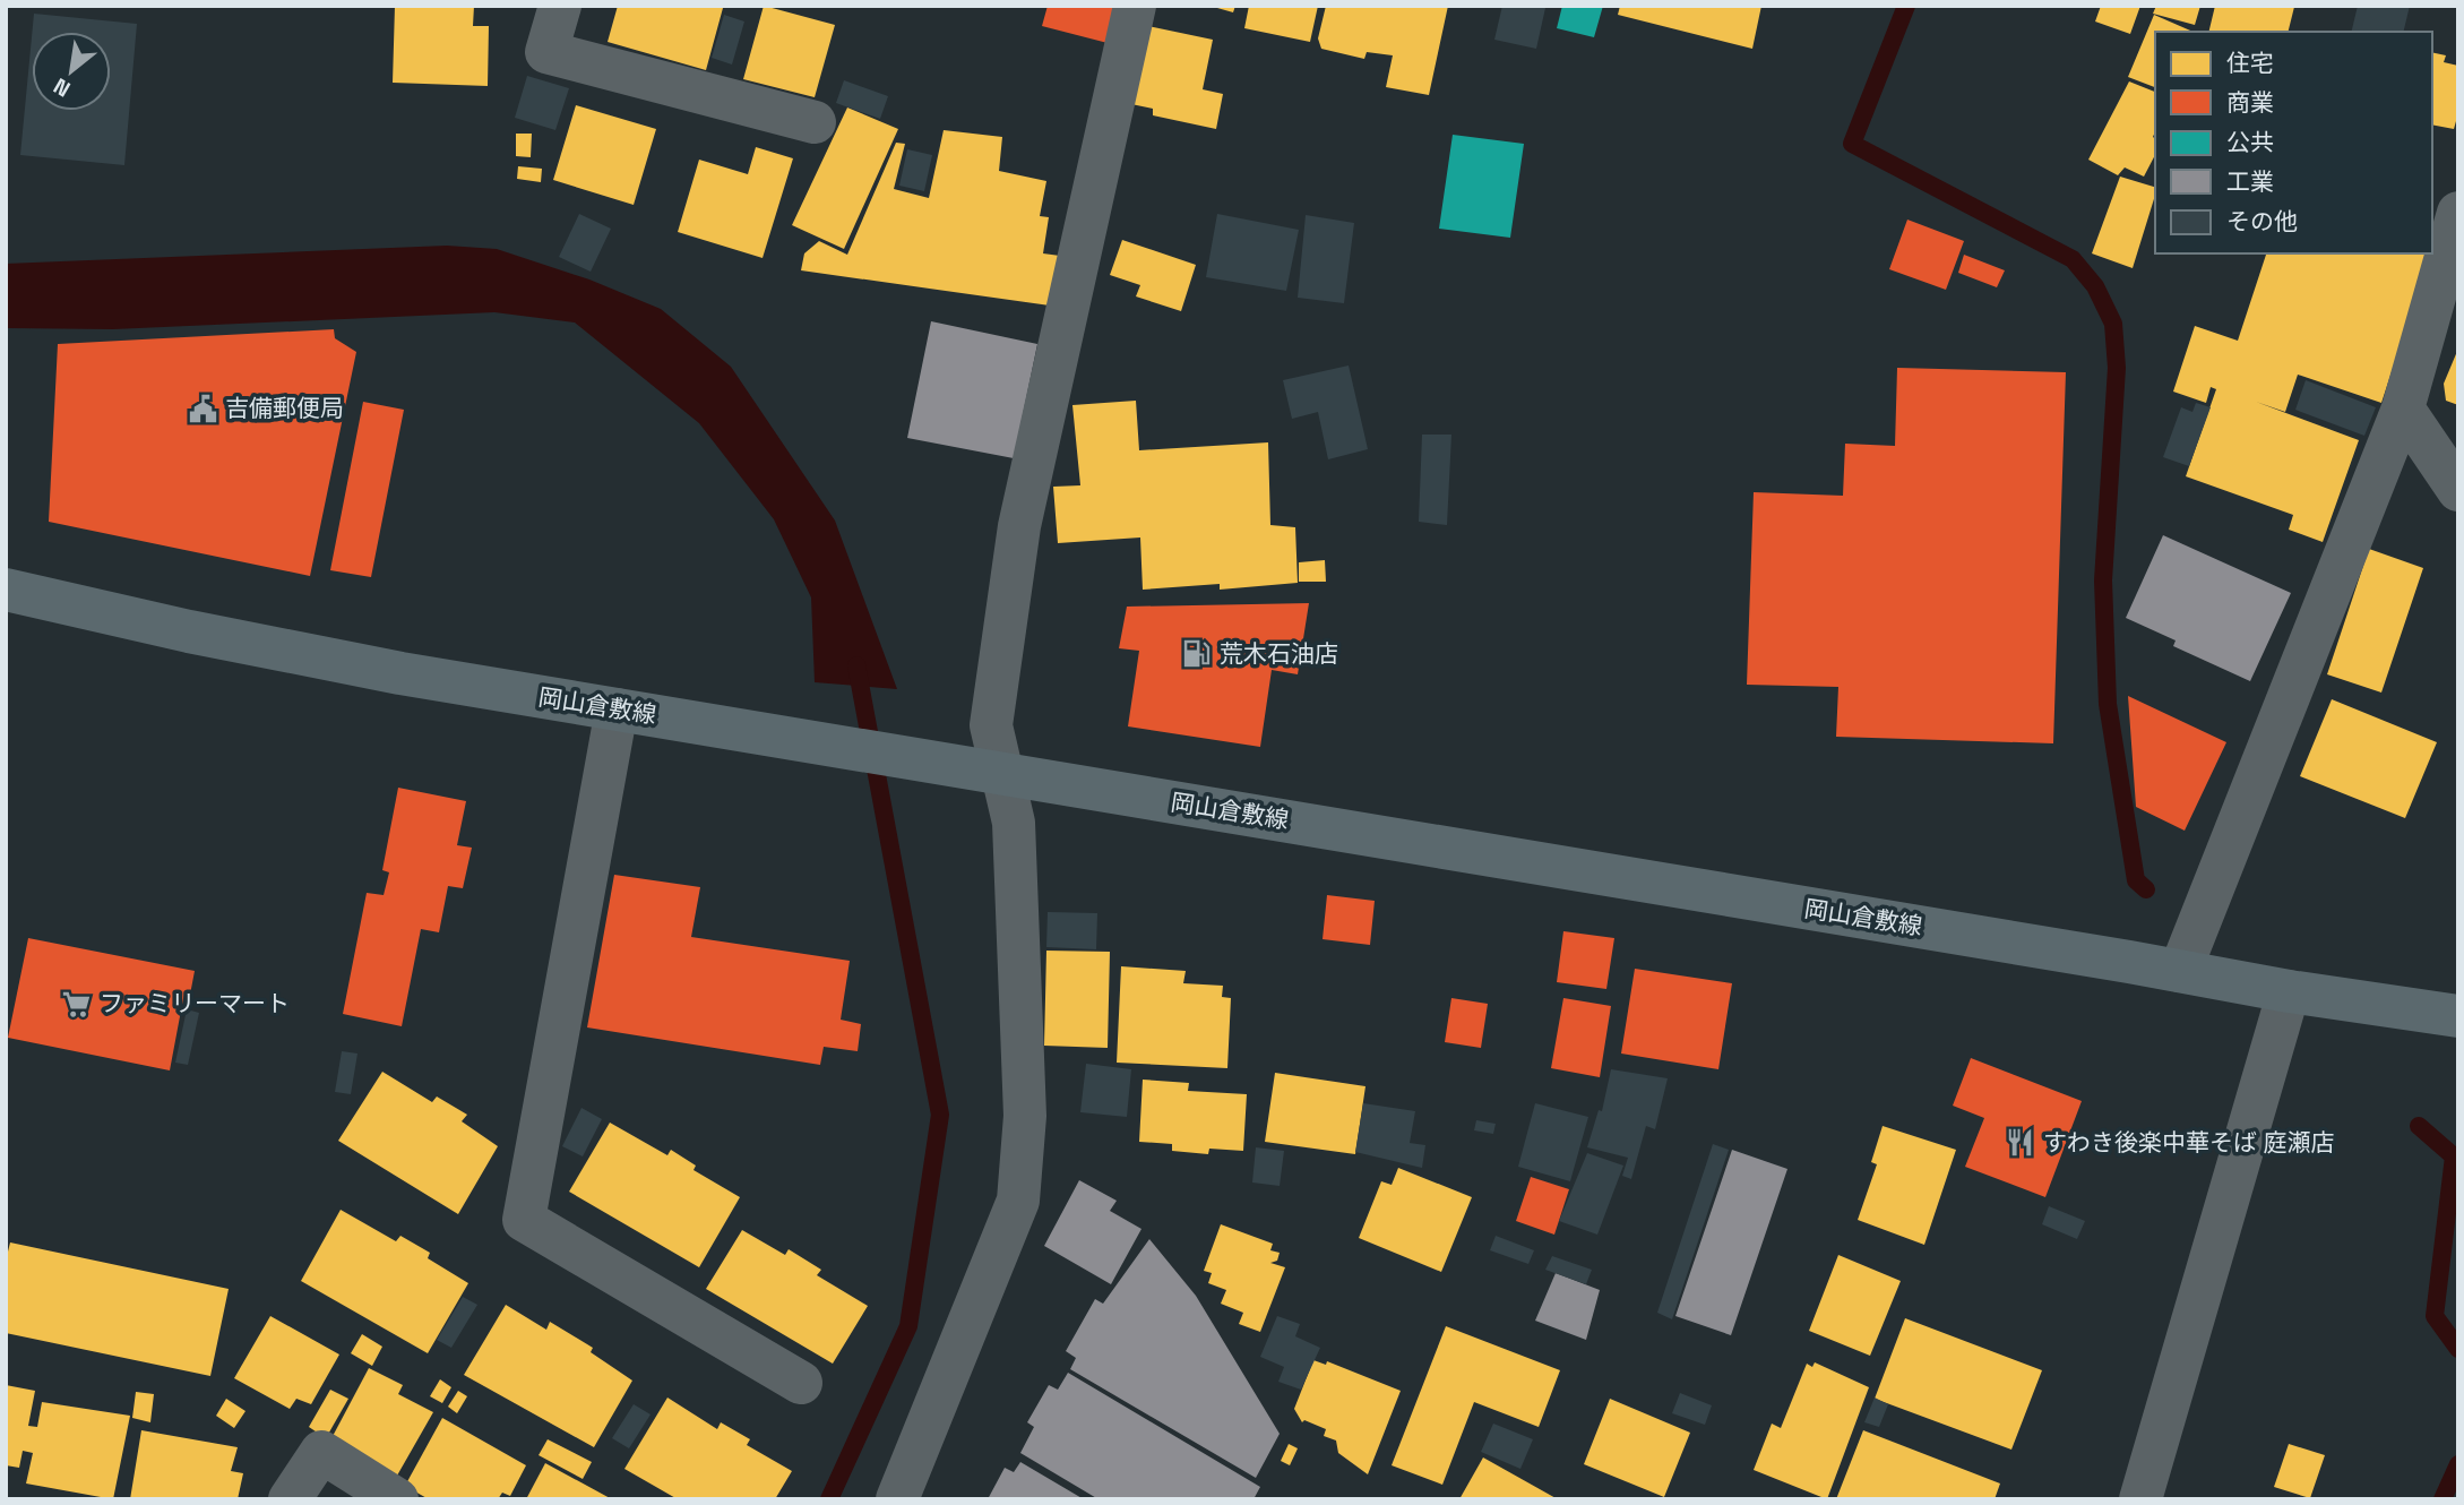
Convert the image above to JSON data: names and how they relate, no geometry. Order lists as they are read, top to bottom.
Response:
{
  "streets": {
    "main road": ["岡山倉敷線"]
  },
  "places": {
    "public building": ["吉備郵便局"],
    "fuel station": ["荒木石油店"],
    "supermarket": ["ファミリーマート"],
    "restaurant": ["すわき後楽中華そば 庭瀬店"]
  },
  "legend": [
    "住宅",
    "商業",
    "公共",
    "工業",
    "その他"
  ],
  "north": "bottom left"
}
